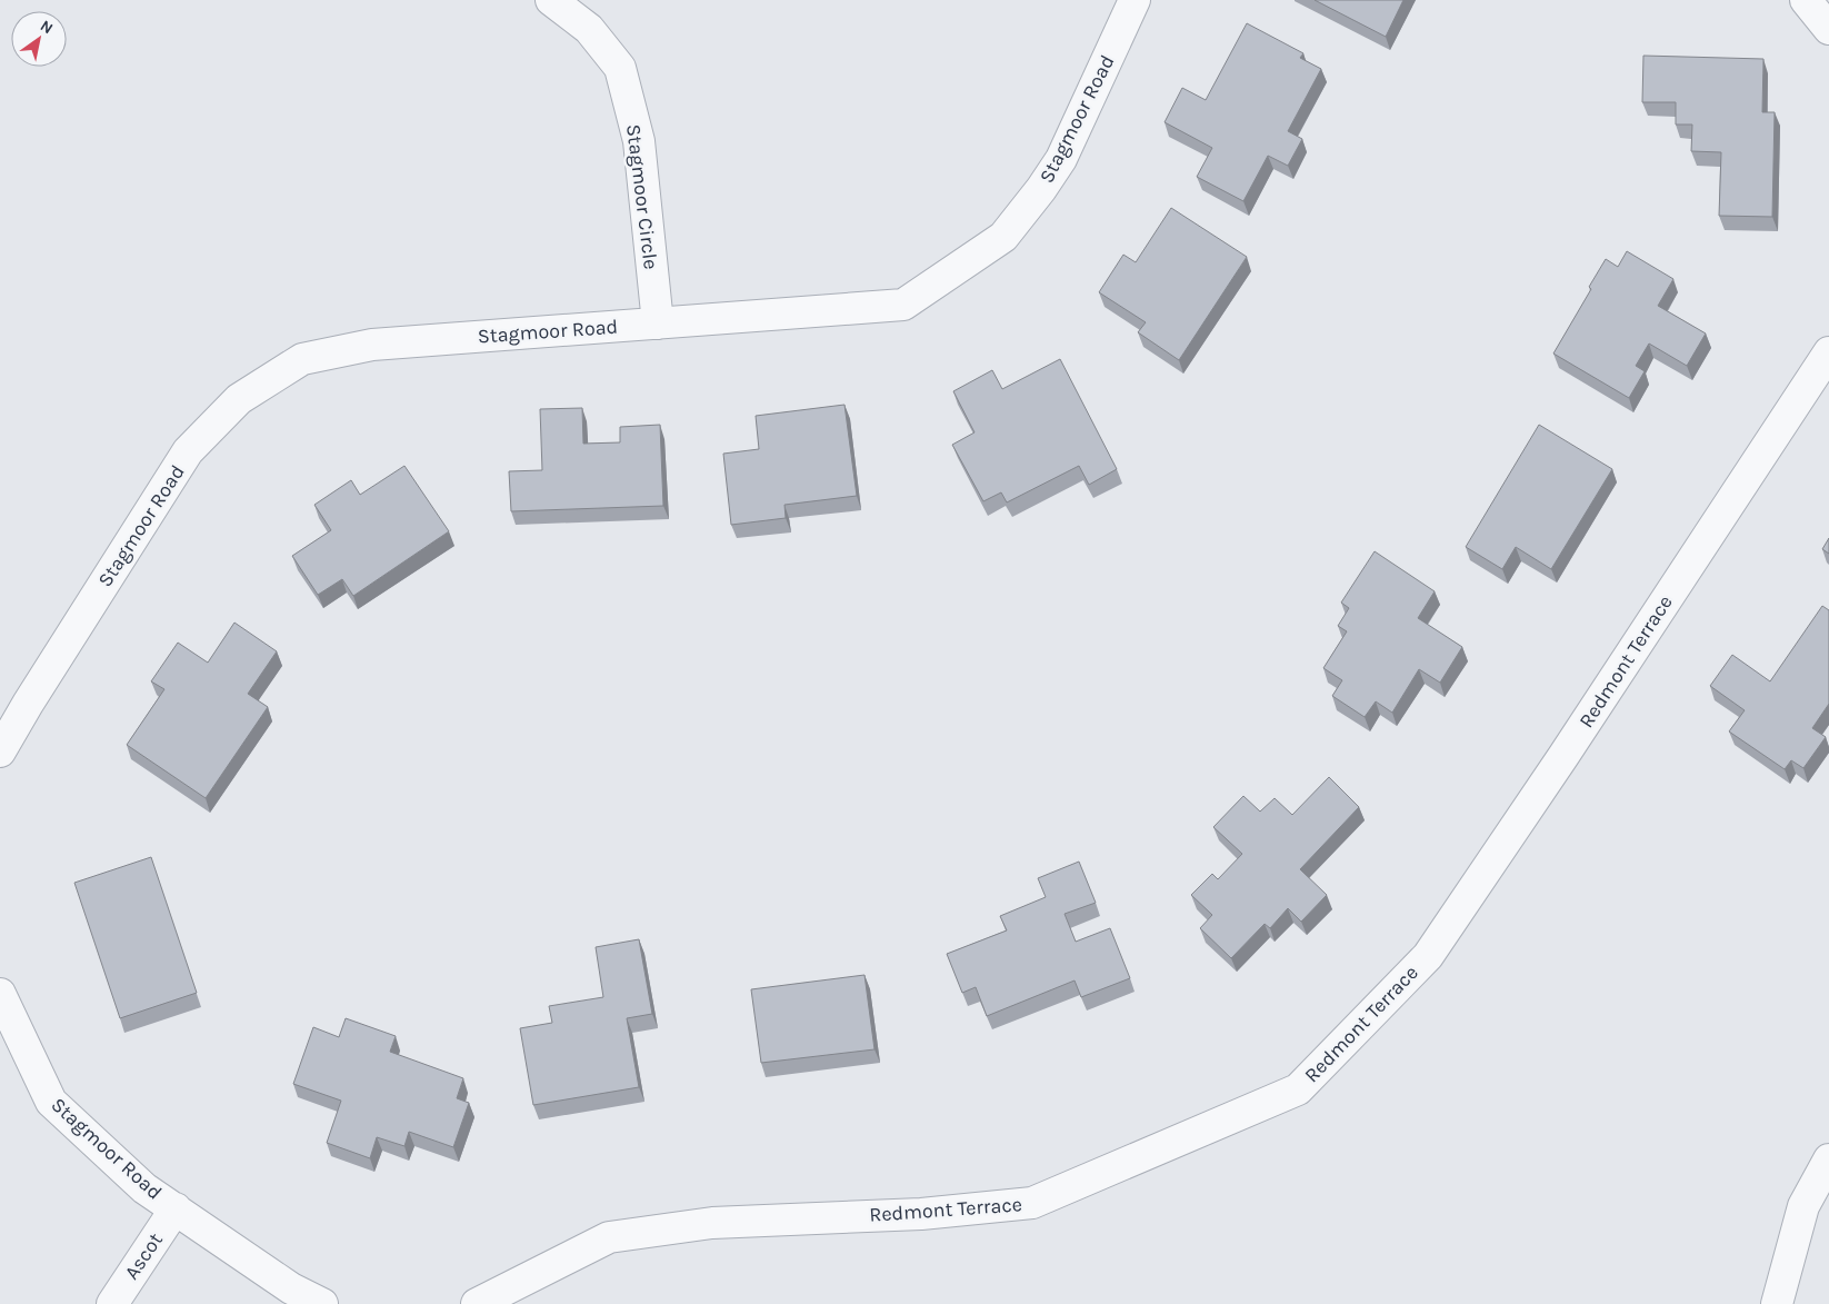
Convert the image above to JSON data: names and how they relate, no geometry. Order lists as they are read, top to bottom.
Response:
{
  "streets": {
    "street": [
      "Stagmoor Road",
      "Stagmoor Circle",
      "Redmont Terrace",
      "Ascot"
    ]
  },
  "crossings": [
    ["Stagmoor Road", "Stagmoor Circle"],
    ["Stagmoor Road", "Ascot"]
  ],
  "north": "top right"
}
